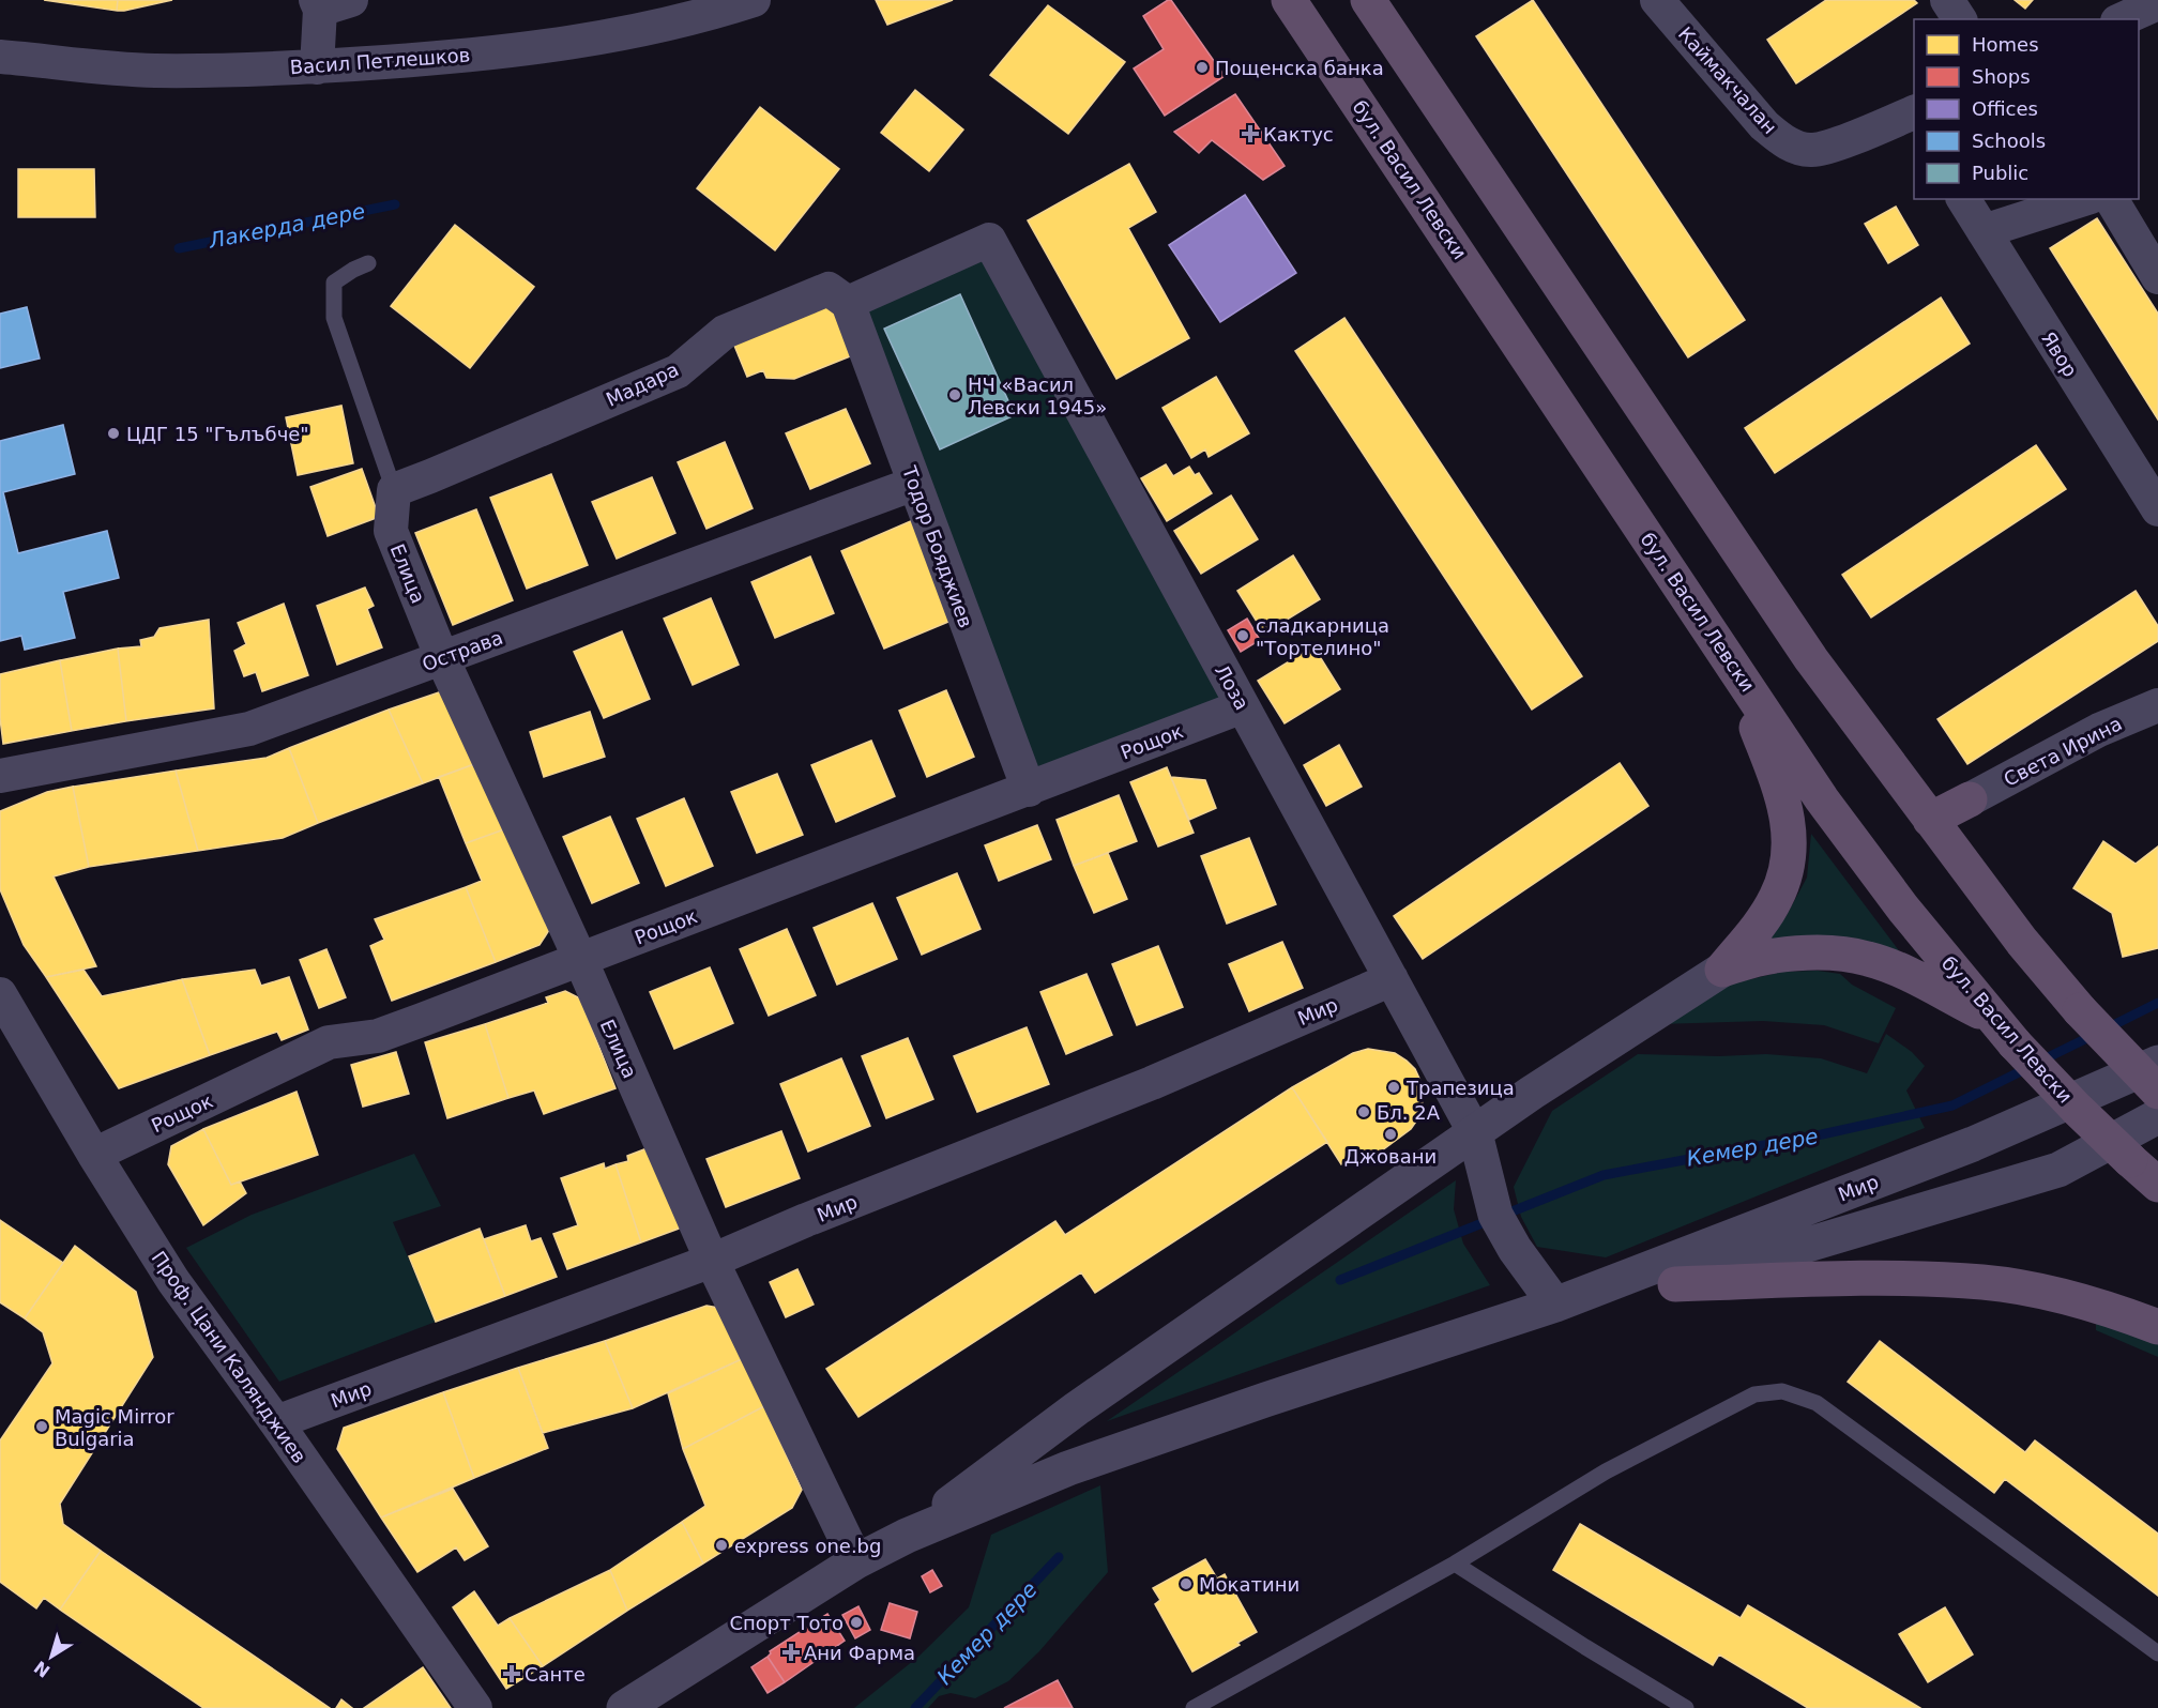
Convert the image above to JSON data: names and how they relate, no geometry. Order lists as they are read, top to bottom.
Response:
{
  "streets": {
    "highway": ["бул. Васил Левски"],
    "street": [
      "Васил Петлешков",
      "Каймакчалан",
      "Явор",
      "Мадара",
      "Тодор Бояджиев",
      "Елица",
      "Острава",
      "Лоза",
      "Рощок",
      "Света Ирина",
      "Мир",
      "Проф. Цани Калянджиев"
    ]
  },
  "crossings": [
    ["Мадара", "Тодор Бояджиев"],
    ["Мадара", "Елица"],
    ["Мадара", "Лоза"],
    ["Тодор Бояджиев", "Острава"],
    ["Тодор Бояджиев", "Лоза"],
    ["Тодор Бояджиев", "Рощок"],
    ["Елица", "Острава"],
    ["Елица", "Рощок"],
    ["Елица", "Мир"],
    ["Лоза", "Рощок"],
    ["Лоза", "Мир"],
    ["Рощок", "Проф. Цани Калянджиев"],
    ["Мир", "Проф. Цани Калянджиев"]
  ],
  "water": ["Лакерда дере", "Кемер дере"],
  "places": {
    "other": [
      "Пощенска банка",
      "НЧ «Васил Левски 1945»",
      "ЦДГ 15 \"Гълъбче\"",
      "сладкарница \"Тортелино\"",
      "Трапезица",
      "Бл. 2А",
      "Джовани",
      "Magic Mirror Bulgaria",
      "express one.bg",
      "Мокатини",
      "Спорт Тото"
    ],
    "health": ["Кактус", "Ани Фарма", "Санте"]
  },
  "legend": [
    "Homes",
    "Shops",
    "Offices",
    "Schools",
    "Public"
  ],
  "north": "bottom left"
}
